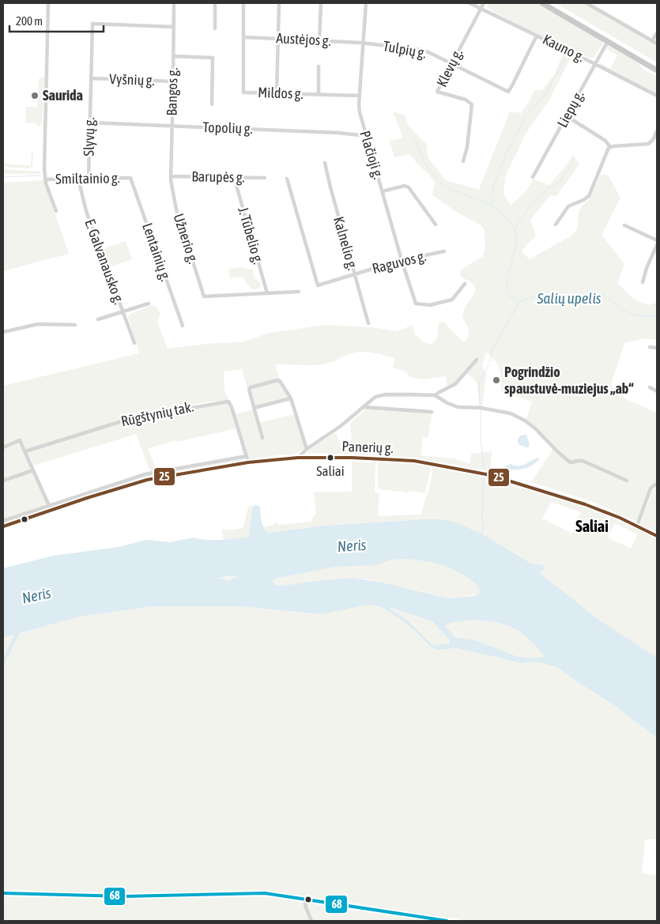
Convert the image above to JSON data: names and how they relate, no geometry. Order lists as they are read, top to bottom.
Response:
{
  "streets": {
    "main road": ["Panerių g."],
    "street": [
      "Austėjos g.",
      "Kauno g.",
      "Tulpių g.",
      "Klevų g.",
      "Vyšnių g.",
      "Bangos g.",
      "Mildos g.",
      "Liepų g.",
      "Topolių g.",
      "Slyvų g.",
      "Plačioji g.",
      "Barupės g.",
      "Smiltainio g.",
      "J. Tūbelio g.",
      "Užnerio g.",
      "Kalnelio g.",
      "Lentainių g.",
      "E. Galvanausko g.",
      "Raguvos g.",
      "Rūgštynių tak."
    ]
  },
  "crossings": [
    ["Austėjos g.", "Tulpių g."],
    ["Austėjos g.", "Mildos g."],
    ["Austėjos g.", "Plačioji g."],
    ["Kauno g.", "Tulpių g."],
    ["Kauno g.", "Klevų g."],
    ["Kauno g.", "Liepų g."],
    ["Tulpių g.", "Klevų g."],
    ["Tulpių g.", "Plačioji g."],
    ["Vyšnių g.", "Bangos g."],
    ["Vyšnių g.", "Slyvų g."],
    ["Bangos g.", "Topolių g."],
    ["Bangos g.", "Slyvų g."],
    ["Bangos g.", "Barupės g."],
    ["Bangos g.", "Užnerio g."],
    ["Mildos g.", "Plačioji g."],
    ["Topolių g.", "Slyvų g."],
    ["Topolių g.", "Plačioji g."],
    ["Slyvų g.", "Smiltainio g."],
    ["Plačioji g.", "Raguvos g."],
    ["Barupės g.", "J. Tūbelio g."],
    ["Barupės g.", "Užnerio g."],
    ["Smiltainio g.", "Lentainių g."],
    ["Smiltainio g.", "E. Galvanausko g."],
    ["J. Tūbelio g.", "Užnerio g."],
    ["Kalnelio g.", "Raguvos g."],
    ["Rūgštynių tak.", "Panerių g."]
  ],
  "districts": ["Saliai"],
  "water": ["Salių upelis", "Neris"],
  "places": ["Saurida", "Pogrindžio spaustuvė-muziejus „ab“", "Saliai"],
  "lines": ["transit line 25", "transit line 68"],
  "scale_bar": "200 m"
}
